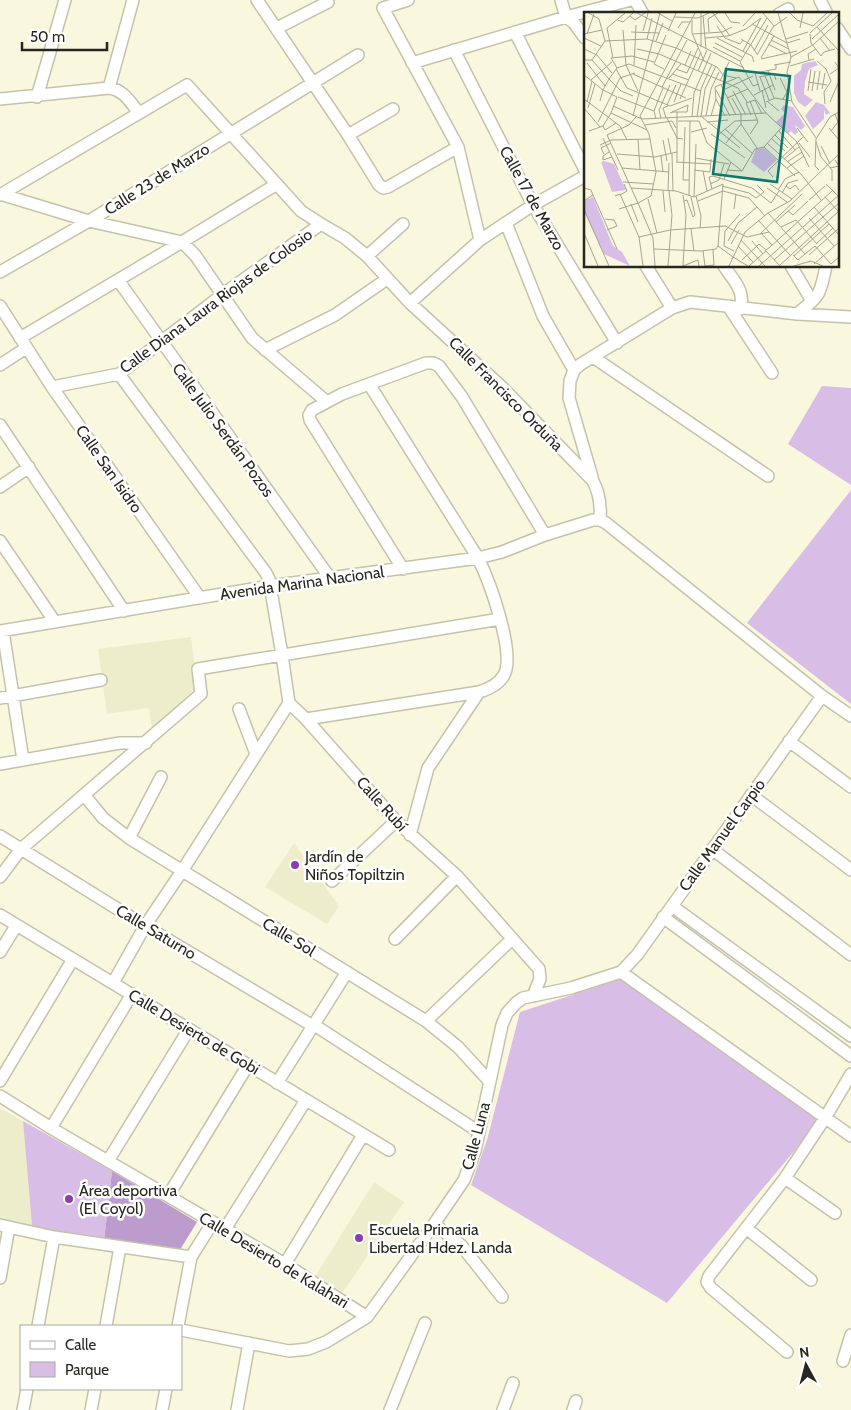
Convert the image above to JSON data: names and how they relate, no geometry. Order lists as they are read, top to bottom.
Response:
{
  "streets": {
    "street": [
      "Calle 23 de Marzo",
      "Calle 17 de Marzo",
      "Calle Diana Laura Riojas de Colosio",
      "Calle Francisco Orduña",
      "Calle Julio Serdán Pozos",
      "Calle San Isidro",
      "Avenida Marina Nacional",
      "Calle Rubí",
      "Calle Manuel Carpio",
      "Calle Saturno",
      "Calle Sol",
      "Calle Desierto de Gobi",
      "Calle Luna",
      "Calle Desierto de Kalahari"
    ]
  },
  "crossings": [
    ["Calle 23 de Marzo", "Calle Francisco Orduña"],
    ["Calle Diana Laura Riojas de Colosio", "Calle Francisco Orduña"],
    ["Calle Diana Laura Riojas de Colosio", "Calle Julio Serdán Pozos"],
    ["Calle Diana Laura Riojas de Colosio", "Calle San Isidro"],
    ["Calle Francisco Orduña", "Avenida Marina Nacional"],
    ["Calle Julio Serdán Pozos", "Avenida Marina Nacional"],
    ["Calle San Isidro", "Avenida Marina Nacional"],
    ["Calle Rubí", "Calle Luna"],
    ["Calle Manuel Carpio", "Calle Luna"],
    ["Calle Saturno", "Calle Luna"],
    ["Calle Sol", "Calle Luna"],
    ["Calle Luna", "Calle Desierto de Kalahari"]
  ],
  "places": ["Jardín de Niños Topiltzin", "Área deportiva (El Coyol)", "Escuela Primaria Libertad Hdez. Landa"],
  "legend": ["Calle", "Parque"],
  "scale_bar": "50 m",
  "north": "top"
}
